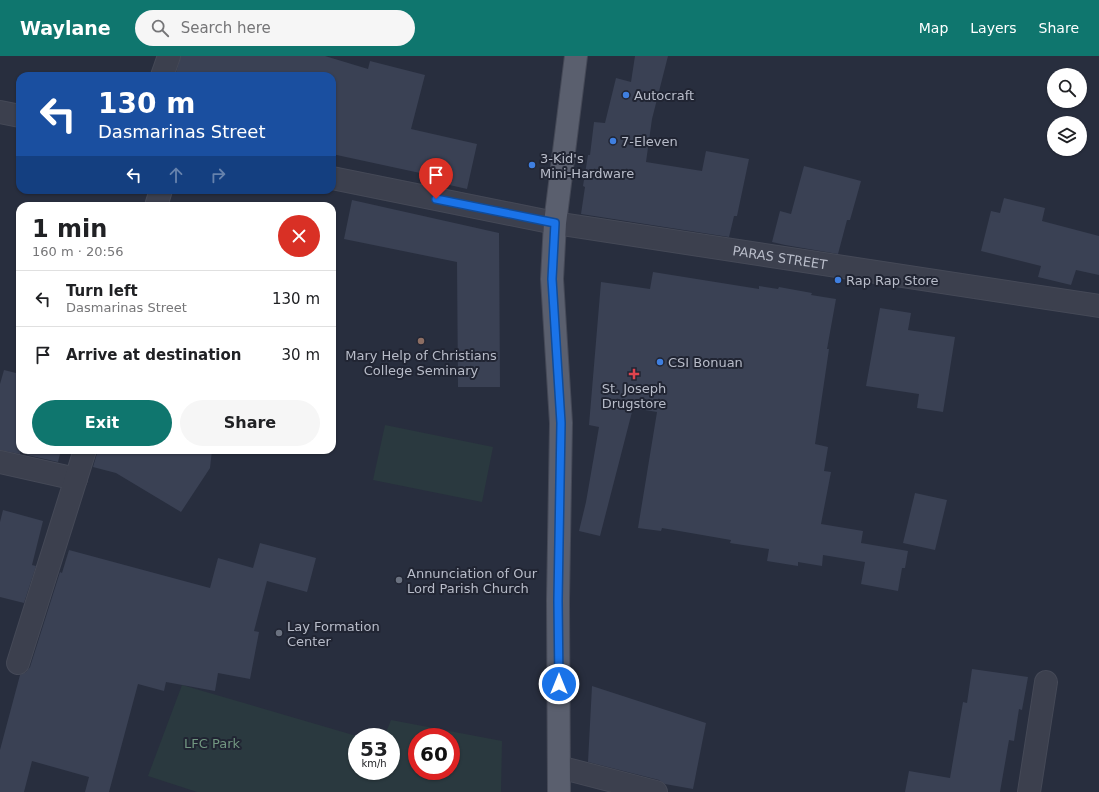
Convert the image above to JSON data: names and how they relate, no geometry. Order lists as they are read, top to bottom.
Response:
{
  "streets": {
    "street": ["PARAS STREET"]
  },
  "parks": ["LFC Park"],
  "places": {
    "other": [
      "Autocraft",
      "7-Eleven",
      "3-Kid's Mini-Hardware",
      "Rap Rap Store",
      "Mary Help of Christians College Seminary",
      "CSI Bonuan",
      "Annunciation of Our Lord Parish Church",
      "Lay Formation Center"
    ],
    "health": ["St. Joseph Drugstore"]
  },
  "page": {
    "header": "Waylane",
    "search": "Search here",
    "nav": ["Map", "Layers", "Share"],
    "turn": ["130 m", "Dasmarinas Street"],
    "heading": ["1 min", "160 m · 20:56"],
    "list": [
      {
        "name": "Turn left",
        "note": "Dasmarinas Street",
        "value": "130 m"
      },
      {
        "name": "Arrive at destination",
        "value": "30 m"
      }
    ],
    "buttons": ["Exit", "Share"],
    "speed": "53 km/h",
    "limit": "60"
  }
}
